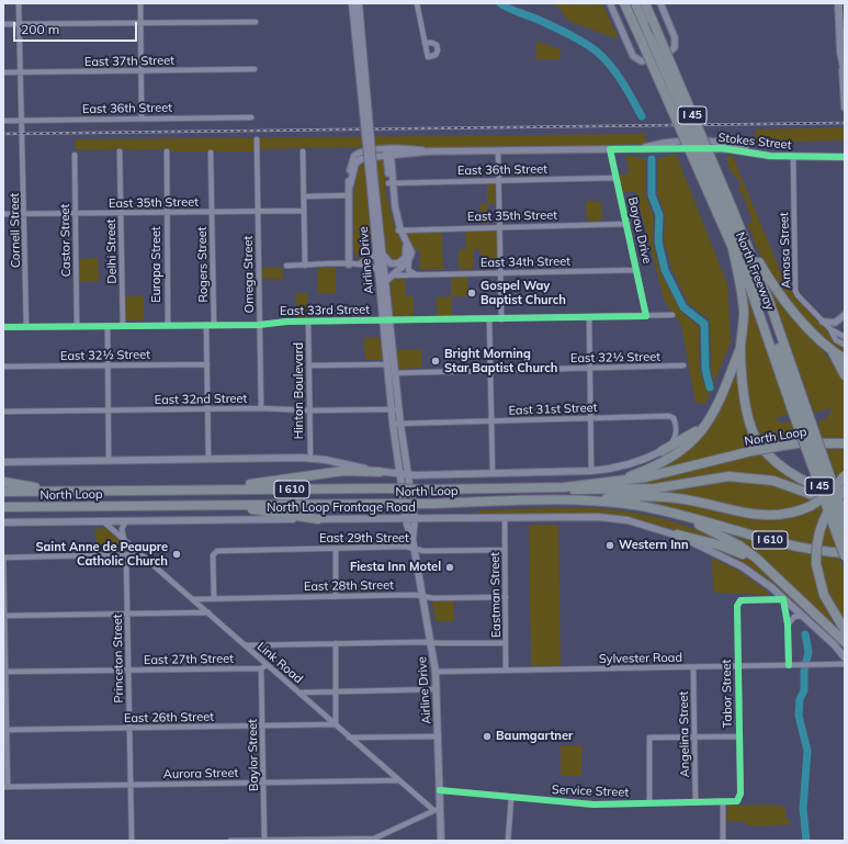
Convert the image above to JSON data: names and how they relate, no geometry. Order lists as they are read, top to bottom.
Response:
{
  "streets": {
    "highway": [
      "I 45",
      "North Freeway",
      "North Loop",
      "I 610"
    ],
    "main road": ["Airline Drive", "North Loop Frontage Road"],
    "street": [
      "East 37th Street",
      "East 36th Street",
      "Stokes Street",
      "East 35th Street",
      "Cornell Street",
      "Bayou Drive",
      "Castor Street",
      "Amasa Street",
      "Delhi Street",
      "East 34th Street",
      "Europa Street",
      "Rogers Street",
      "Omega Street",
      "East 33rd Street",
      "East 32½ Street",
      "Hinton Boulevard",
      "East 32nd Street",
      "East 31st Street",
      "East 29th Street",
      "East 28th Street",
      "Eastman Street",
      "Princeton Street",
      "Sylvester Road",
      "East 27th Street",
      "Link Road",
      "Tabor Street",
      "East 26th Street",
      "Angelina Street",
      "Baylor Street",
      "Aurora Street",
      "Service Street"
    ]
  },
  "crossings": [
    ["East 37th Street", "Cornell Street"],
    ["East 36th Street", "Cornell Street"],
    ["East 36th Street", "Bayou Drive"],
    ["East 36th Street", "Airline Drive"],
    ["Stokes Street", "Bayou Drive"],
    ["Stokes Street", "Amasa Street"],
    ["Stokes Street", "Airline Drive"],
    ["East 35th Street", "Cornell Street"],
    ["East 35th Street", "Bayou Drive"],
    ["East 35th Street", "Castor Street"],
    ["East 35th Street", "Delhi Street"],
    ["East 35th Street", "Airline Drive"],
    ["East 35th Street", "Europa Street"],
    ["East 35th Street", "Rogers Street"],
    ["East 35th Street", "Omega Street"],
    ["Cornell Street", "East 33rd Street"],
    ["Bayou Drive", "East 34th Street"],
    ["Bayou Drive", "East 33rd Street"],
    ["Castor Street", "East 33rd Street"],
    ["Delhi Street", "East 33rd Street"],
    ["Airline Drive", "East 34th Street"],
    ["Airline Drive", "East 33rd Street"],
    ["Airline Drive", "East 32½ Street"],
    ["Airline Drive", "East 32nd Street"],
    ["Airline Drive", "East 31st Street"],
    ["Airline Drive", "North Loop Frontage Road"],
    ["Airline Drive", "East 29th Street"],
    ["Airline Drive", "East 28th Street"],
    ["Airline Drive", "Sylvester Road"],
    ["Airline Drive", "East 27th Street"],
    ["Airline Drive", "Link Road"],
    ["Airline Drive", "Service Street"],
    ["Europa Street", "East 33rd Street"],
    ["Rogers Street", "East 33rd Street"],
    ["North Freeway", "North Loop"],
    ["Omega Street", "East 33rd Street"],
    ["Omega Street", "East 32nd Street"],
    ["East 33rd Street", "Hinton Boulevard"],
    ["Hinton Boulevard", "East 32nd Street"],
    ["North Loop Frontage Road", "Eastman Street"],
    ["North Loop Frontage Road", "Link Road"],
    ["North Loop Frontage Road", "Tabor Street"],
    ["East 29th Street", "East 28th Street"],
    ["East 29th Street", "Eastman Street"],
    ["East 28th Street", "Eastman Street"],
    ["East 28th Street", "Link Road"],
    ["Eastman Street", "Sylvester Road"],
    ["Eastman Street", "East 27th Street"],
    ["Princeton Street", "East 27th Street"],
    ["Princeton Street", "East 26th Street"],
    ["Princeton Street", "Aurora Street"],
    ["Sylvester Road", "Tabor Street"],
    ["Sylvester Road", "Angelina Street"],
    ["East 27th Street", "Link Road"],
    ["East 27th Street", "Baylor Street"],
    ["Link Road", "East 26th Street"],
    ["Link Road", "Aurora Street"],
    ["Tabor Street", "Service Street"],
    ["East 26th Street", "Baylor Street"],
    ["Angelina Street", "Service Street"],
    ["Baylor Street", "Aurora Street"]
  ],
  "places": [
    "Gospel Way Baptist Church",
    "Bright Morning Star Baptist Church",
    "Western Inn",
    "Saint Anne de Peaupre Catholic Church",
    "Fiesta Inn Motel",
    "Baumgartner"
  ],
  "scale_bar": "200 m"
}
